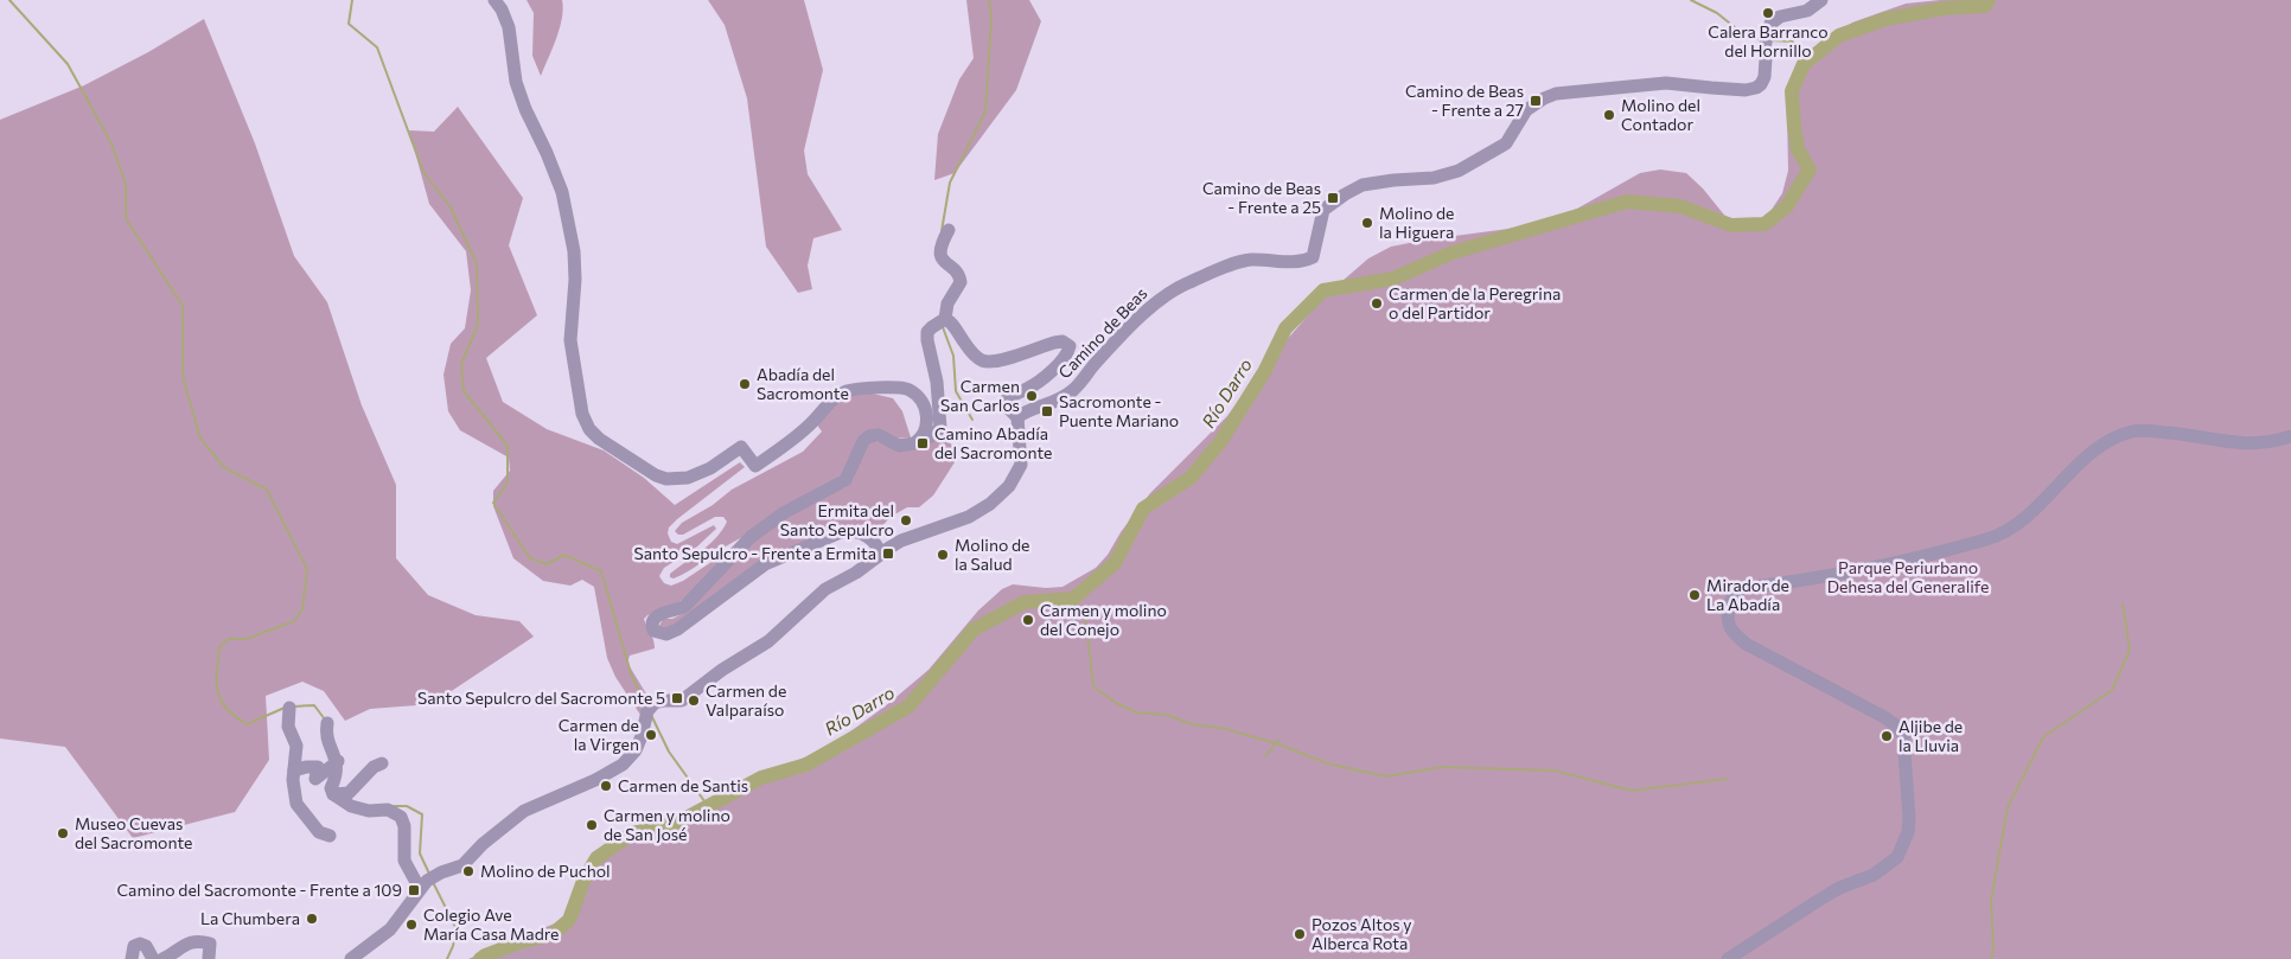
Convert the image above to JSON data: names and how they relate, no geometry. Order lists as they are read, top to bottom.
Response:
{
  "streets": {
    "street": ["Camino de Beas"]
  },
  "water": ["Río Darro"],
  "parks": ["Parque Periurbano Dehesa del Generalife"],
  "places": {
    "other": [
      "Calera Barranco del Hornillo",
      "Molino del Contador",
      "Molino de la Higuera",
      "Carmen de la Peregrina o del Partidor",
      "Abadía del Sacromonte",
      "Carmen San Carlos",
      "Ermita del Santo Sepulcro",
      "Molino de la Salud",
      "Mirador de La Abadía",
      "Carmen y molino del Conejo",
      "Carmen de Valparaíso",
      "Carmen de la Virgen",
      "Aljibe de la Lluvia",
      "Carmen de Santis",
      "Carmen y molino de San José",
      "Museo Cuevas del Sacromonte",
      "Molino de Puchol",
      "La Chumbera",
      "Colegio Ave María Casa Madre",
      "Pozos Altos y Alberca Rota"
    ],
    "transit": [
      "Camino de Beas - Frente a 27",
      "Camino de Beas - Frente a 25",
      "Sacromonte - Puente Mariano",
      "Camino Abadía del Sacromonte",
      "Santo Sepulcro - Frente a Ermita",
      "Santo Sepulcro del Sacromonte 5",
      "Camino del Sacromonte - Frente a 109"
    ]
  }
}
